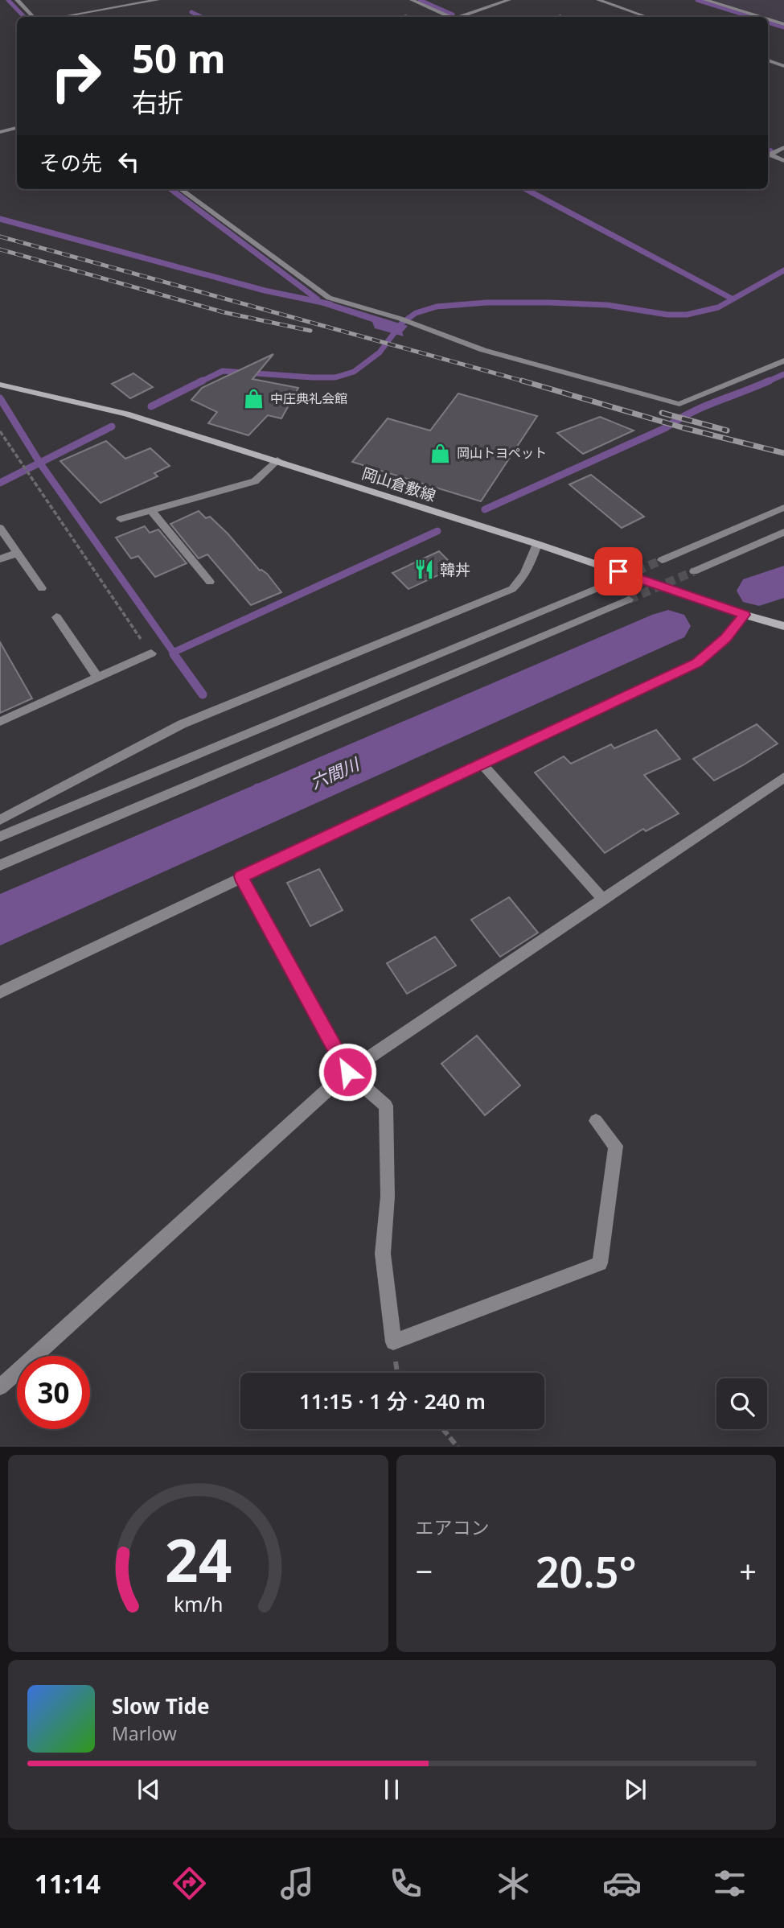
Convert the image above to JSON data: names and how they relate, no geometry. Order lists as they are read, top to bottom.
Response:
{
  "streets": {
    "main road": ["岡山倉敷線"]
  },
  "water": ["六間川"],
  "places": {
    "shop": ["中庄典礼会館", "岡山トヨペット"],
    "restaurant": ["韓丼"]
  },
  "page": {
    "turn": ["50 m", "右折"],
    "then": "その先",
    "limit": "30",
    "trip": "11:15 · 1 分 · 240 m",
    "tile": "エアコン",
    "heat": ["−", "20.5°", "+"],
    "song": ["Slow Tide", "Marlow"],
    "tabs": "11:14",
    "gauge": ["24", "km/h"]
  }
}
